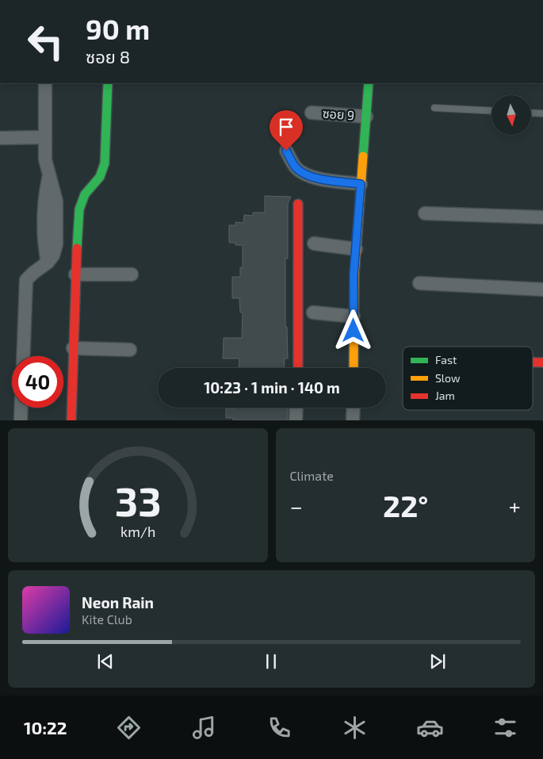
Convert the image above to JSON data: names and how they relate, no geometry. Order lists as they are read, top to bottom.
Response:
{
  "streets": {
    "street": ["ซอย 9"]
  },
  "legend": ["Fast", "Slow", "Jam"],
  "north": "bottom",
  "page": {
    "turn": ["90 m", "ซอย 8"],
    "limit": "40",
    "trip": "10:23 · 1 min · 140 m",
    "tile": "Climate",
    "heat": ["−", "22°", "+"],
    "song": ["Neon Rain", "Kite Club"],
    "tabs": "10:22",
    "gauge": ["33", "km/h"]
  }
}
